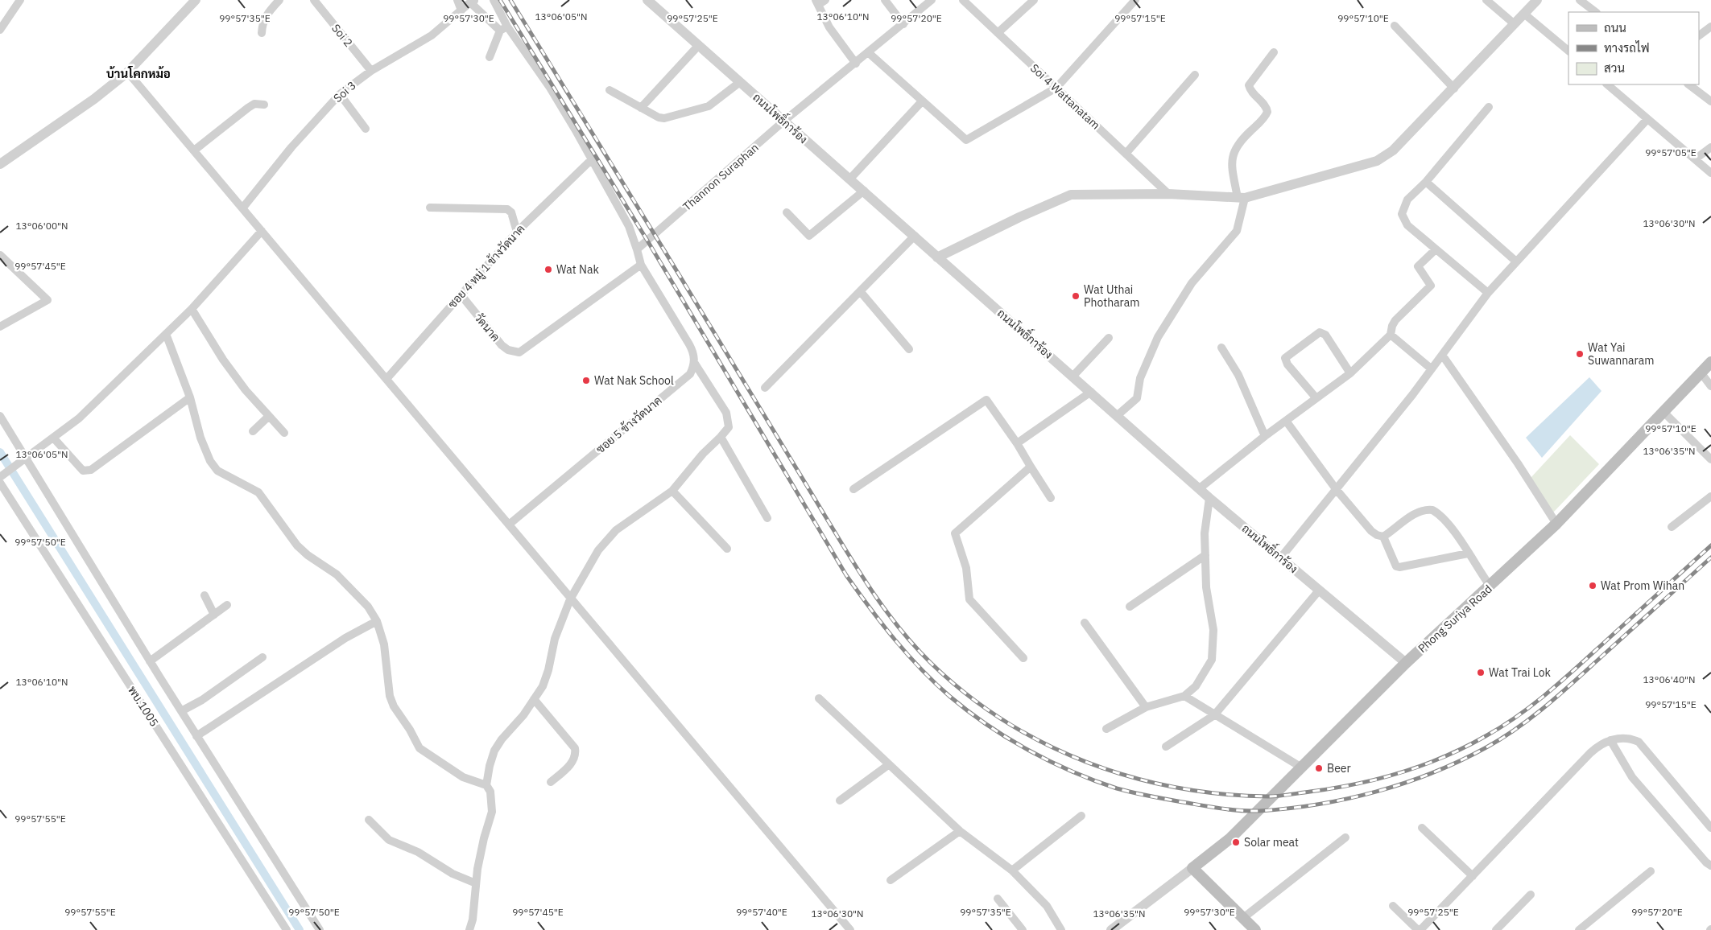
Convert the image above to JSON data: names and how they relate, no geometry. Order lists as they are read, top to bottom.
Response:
{
  "streets": {
    "main road": ["Phong Suriya Road"],
    "street": [
      "Soi 2",
      "Soi 3",
      "Soi 4 Wattanatam",
      "ถนนโพธิ์การ้อง",
      "Thannon Suraphan",
      "ซอย 4 หมู่ 1 ข้างวัดนาค",
      "วัดนาค",
      "ซอย 5 ข้างวัดนาค",
      "พบ.1005"
    ]
  },
  "crossings": [
    ["Soi 2", "Soi 3"],
    ["ถนนโพธิ์การ้อง", "Thannon Suraphan"],
    ["ถนนโพธิ์การ้อง", "Phong Suriya Road"],
    ["ซอย 4 หมู่ 1 ข้างวัดนาค", "วัดนาค"]
  ],
  "districts": ["บ้านโคกหม้อ"],
  "places": [
    "Wat Nak",
    "Wat Uthai Photharam",
    "Wat Yai Suwannaram",
    "Wat Nak School",
    "Wat Prom Wihan",
    "Wat Trai Lok",
    "Beer",
    "Solar meat"
  ],
  "legend": ["ถนน", "ทางรถไฟ", "สวน"],
  "coordinates": [
    "13°06'05\"N",
    "13°06'10\"N",
    "99°57'25\"E",
    "99°57'20\"E",
    "99°57'15\"E",
    "99°57'10\"E",
    "99°57'35\"E",
    "99°57'30\"E",
    "99°57'05\"E",
    "13°06'30\"N",
    "13°06'00\"N",
    "99°57'45\"E",
    "13°06'35\"N",
    "99°57'50\"E",
    "13°06'40\"N",
    "99°57'55\"E",
    "99°57'40\"E"
  ]
}
